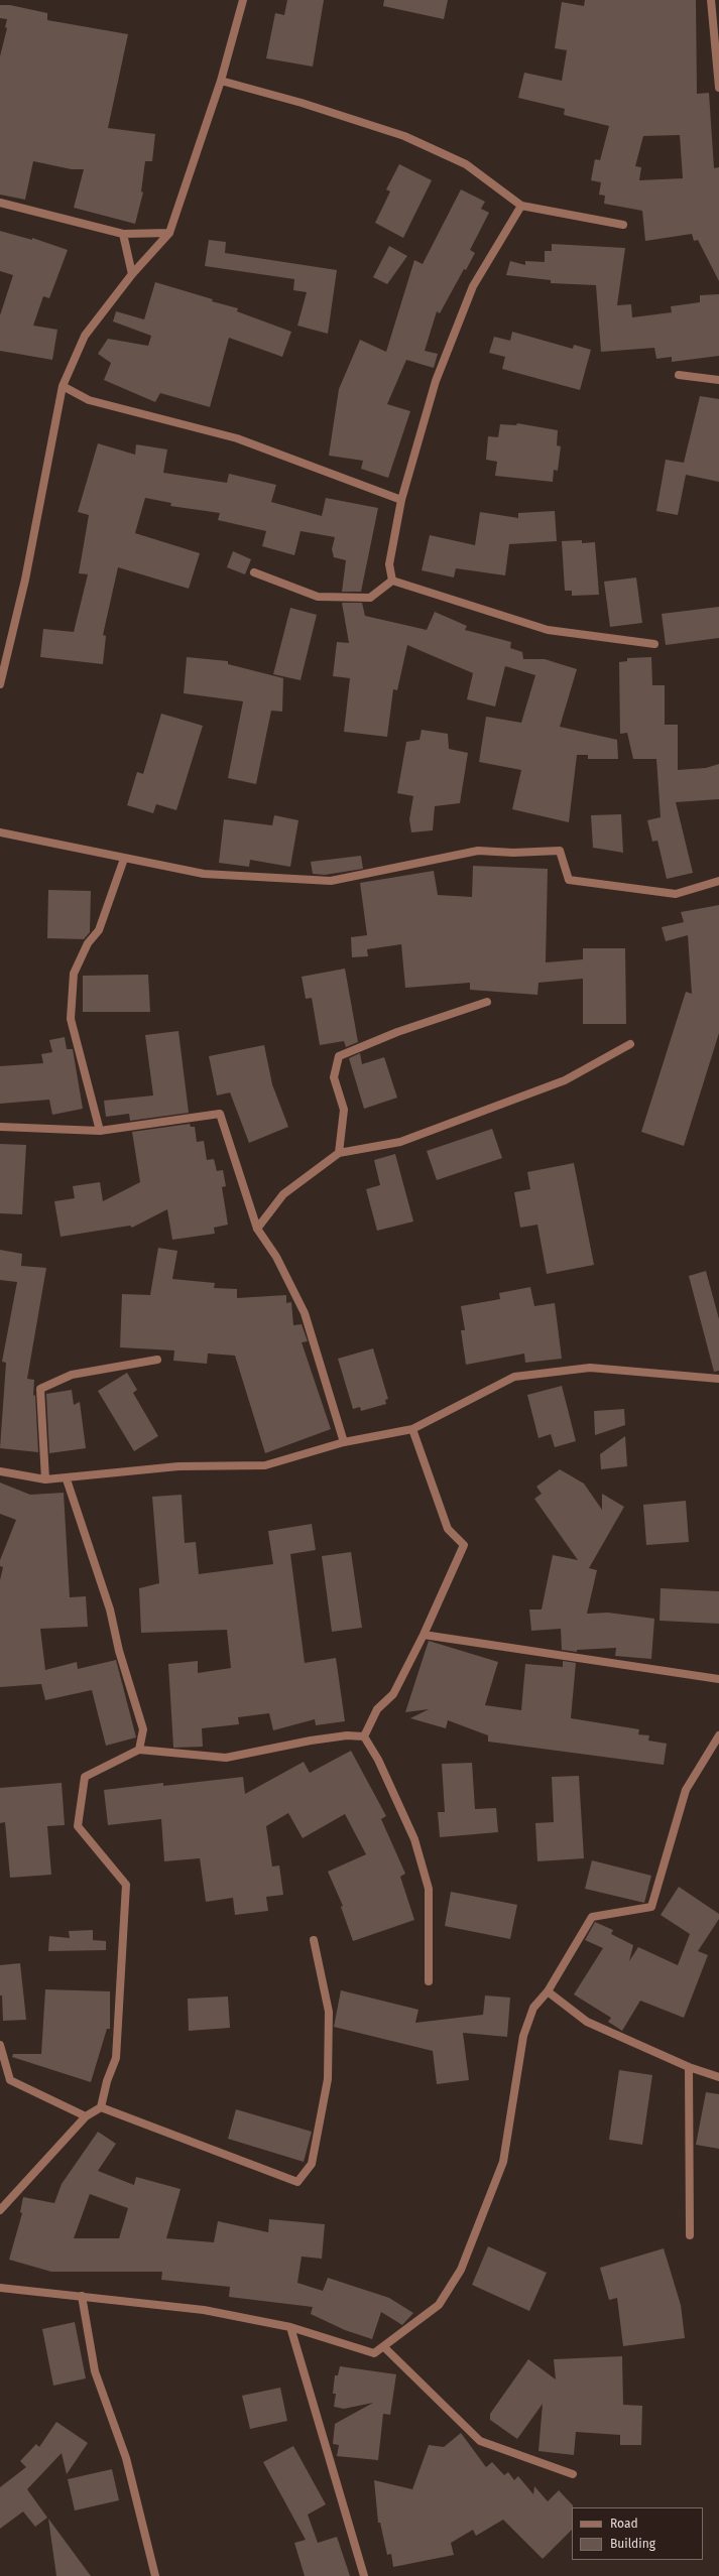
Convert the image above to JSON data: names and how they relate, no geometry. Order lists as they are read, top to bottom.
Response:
{
  "legend": ["Road", "Building"]
}
